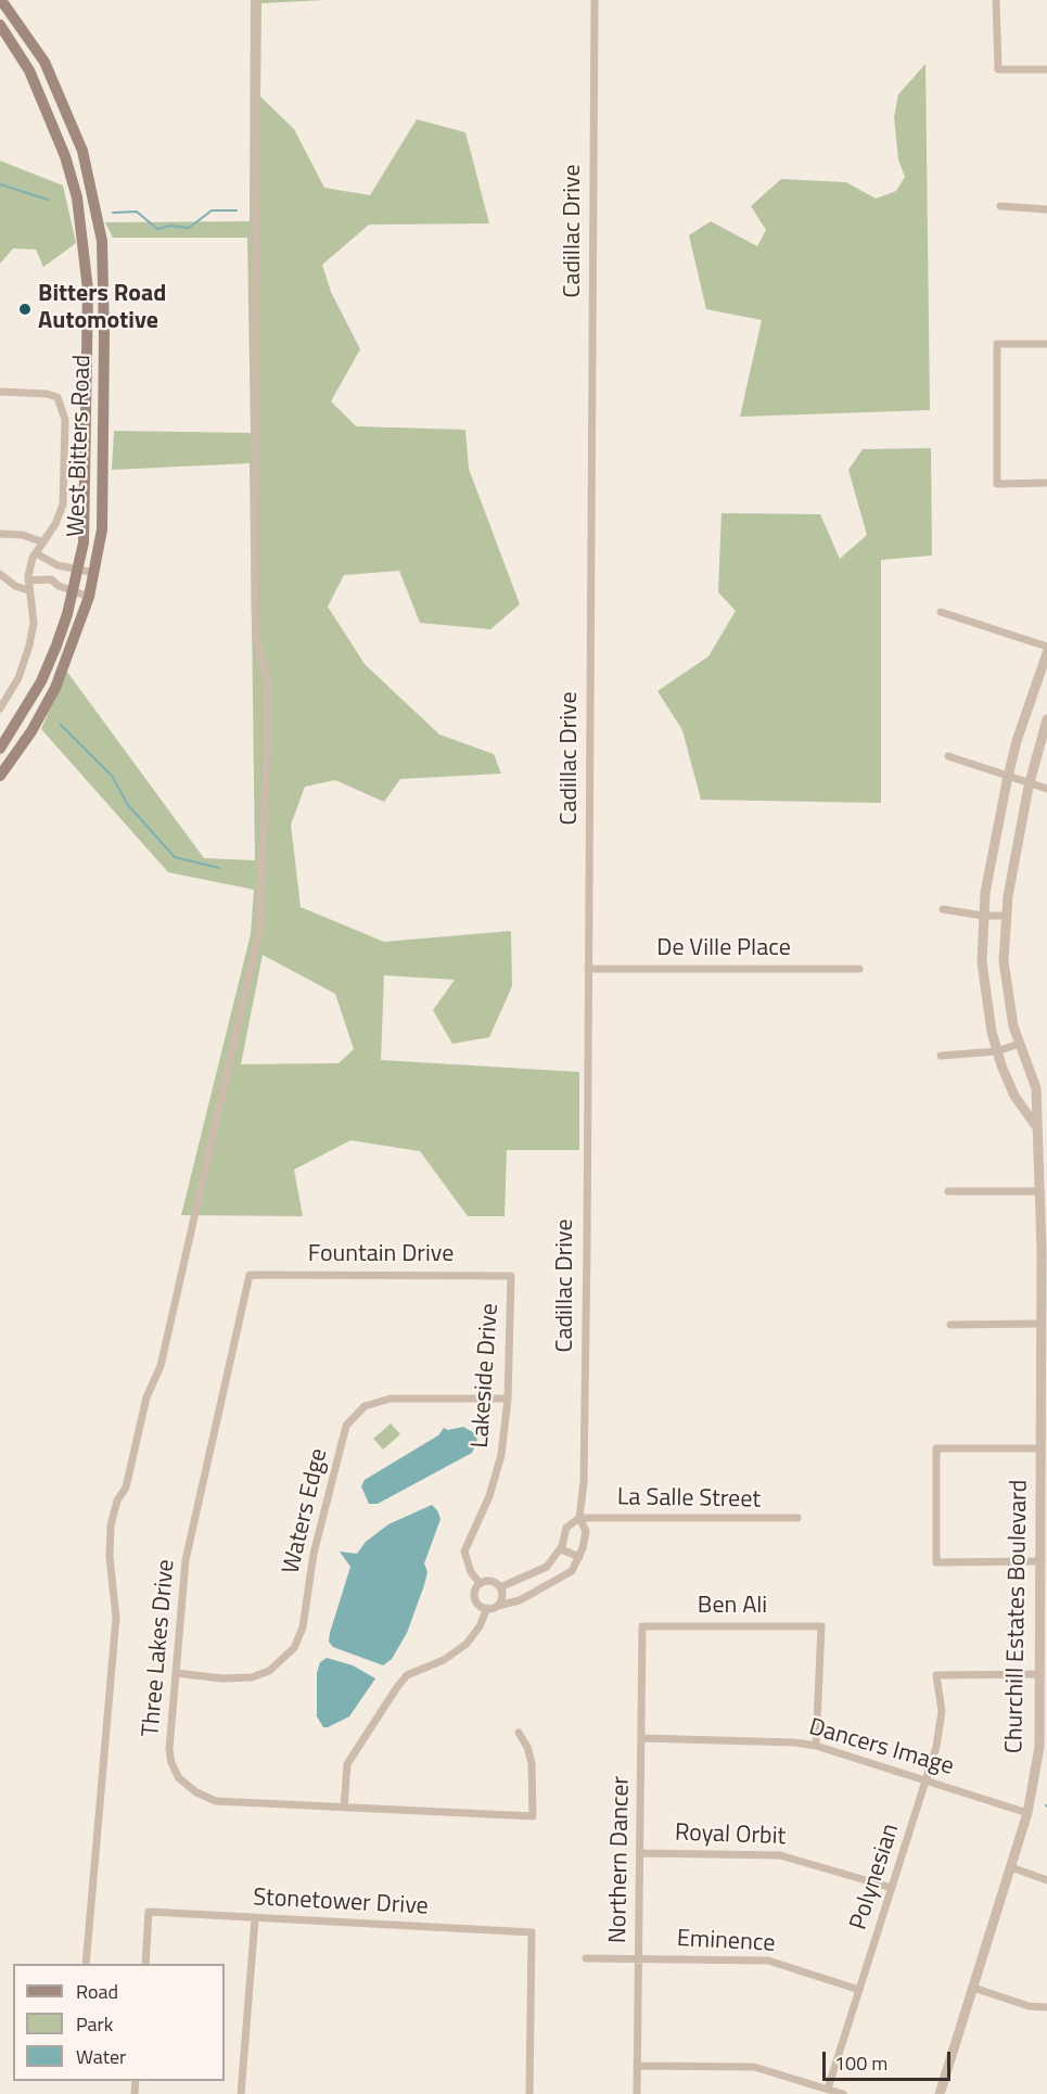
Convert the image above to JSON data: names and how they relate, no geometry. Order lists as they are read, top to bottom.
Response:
{
  "streets": {
    "main road": ["West Bitters Road"],
    "street": [
      "Cadillac Drive",
      "De Ville Place",
      "Fountain Drive",
      "Lakeside Drive",
      "La Salle Street",
      "Waters Edge",
      "Ben Ali",
      "Churchill Estates Boulevard",
      "Three Lakes Drive",
      "Dancers Image",
      "Royal Orbit",
      "Northern Dancer",
      "Polynesian",
      "Stonetower Drive",
      "Eminence"
    ]
  },
  "crossings": [
    ["Cadillac Drive", "De Ville Place"],
    ["Cadillac Drive", "La Salle Street"],
    ["Fountain Drive", "Lakeside Drive"],
    ["Fountain Drive", "Three Lakes Drive"],
    ["Lakeside Drive", "Waters Edge"],
    ["Waters Edge", "Three Lakes Drive"],
    ["Ben Ali", "Dancers Image"],
    ["Ben Ali", "Northern Dancer"],
    ["Churchill Estates Boulevard", "Dancers Image"],
    ["Churchill Estates Boulevard", "Polynesian"],
    ["Dancers Image", "Northern Dancer"],
    ["Dancers Image", "Polynesian"],
    ["Royal Orbit", "Northern Dancer"],
    ["Royal Orbit", "Polynesian"],
    ["Northern Dancer", "Eminence"],
    ["Polynesian", "Eminence"]
  ],
  "places": ["Bitters Road Automotive"],
  "legend": ["Road", "Park", "Water"],
  "scale_bar": "100 m"
}
